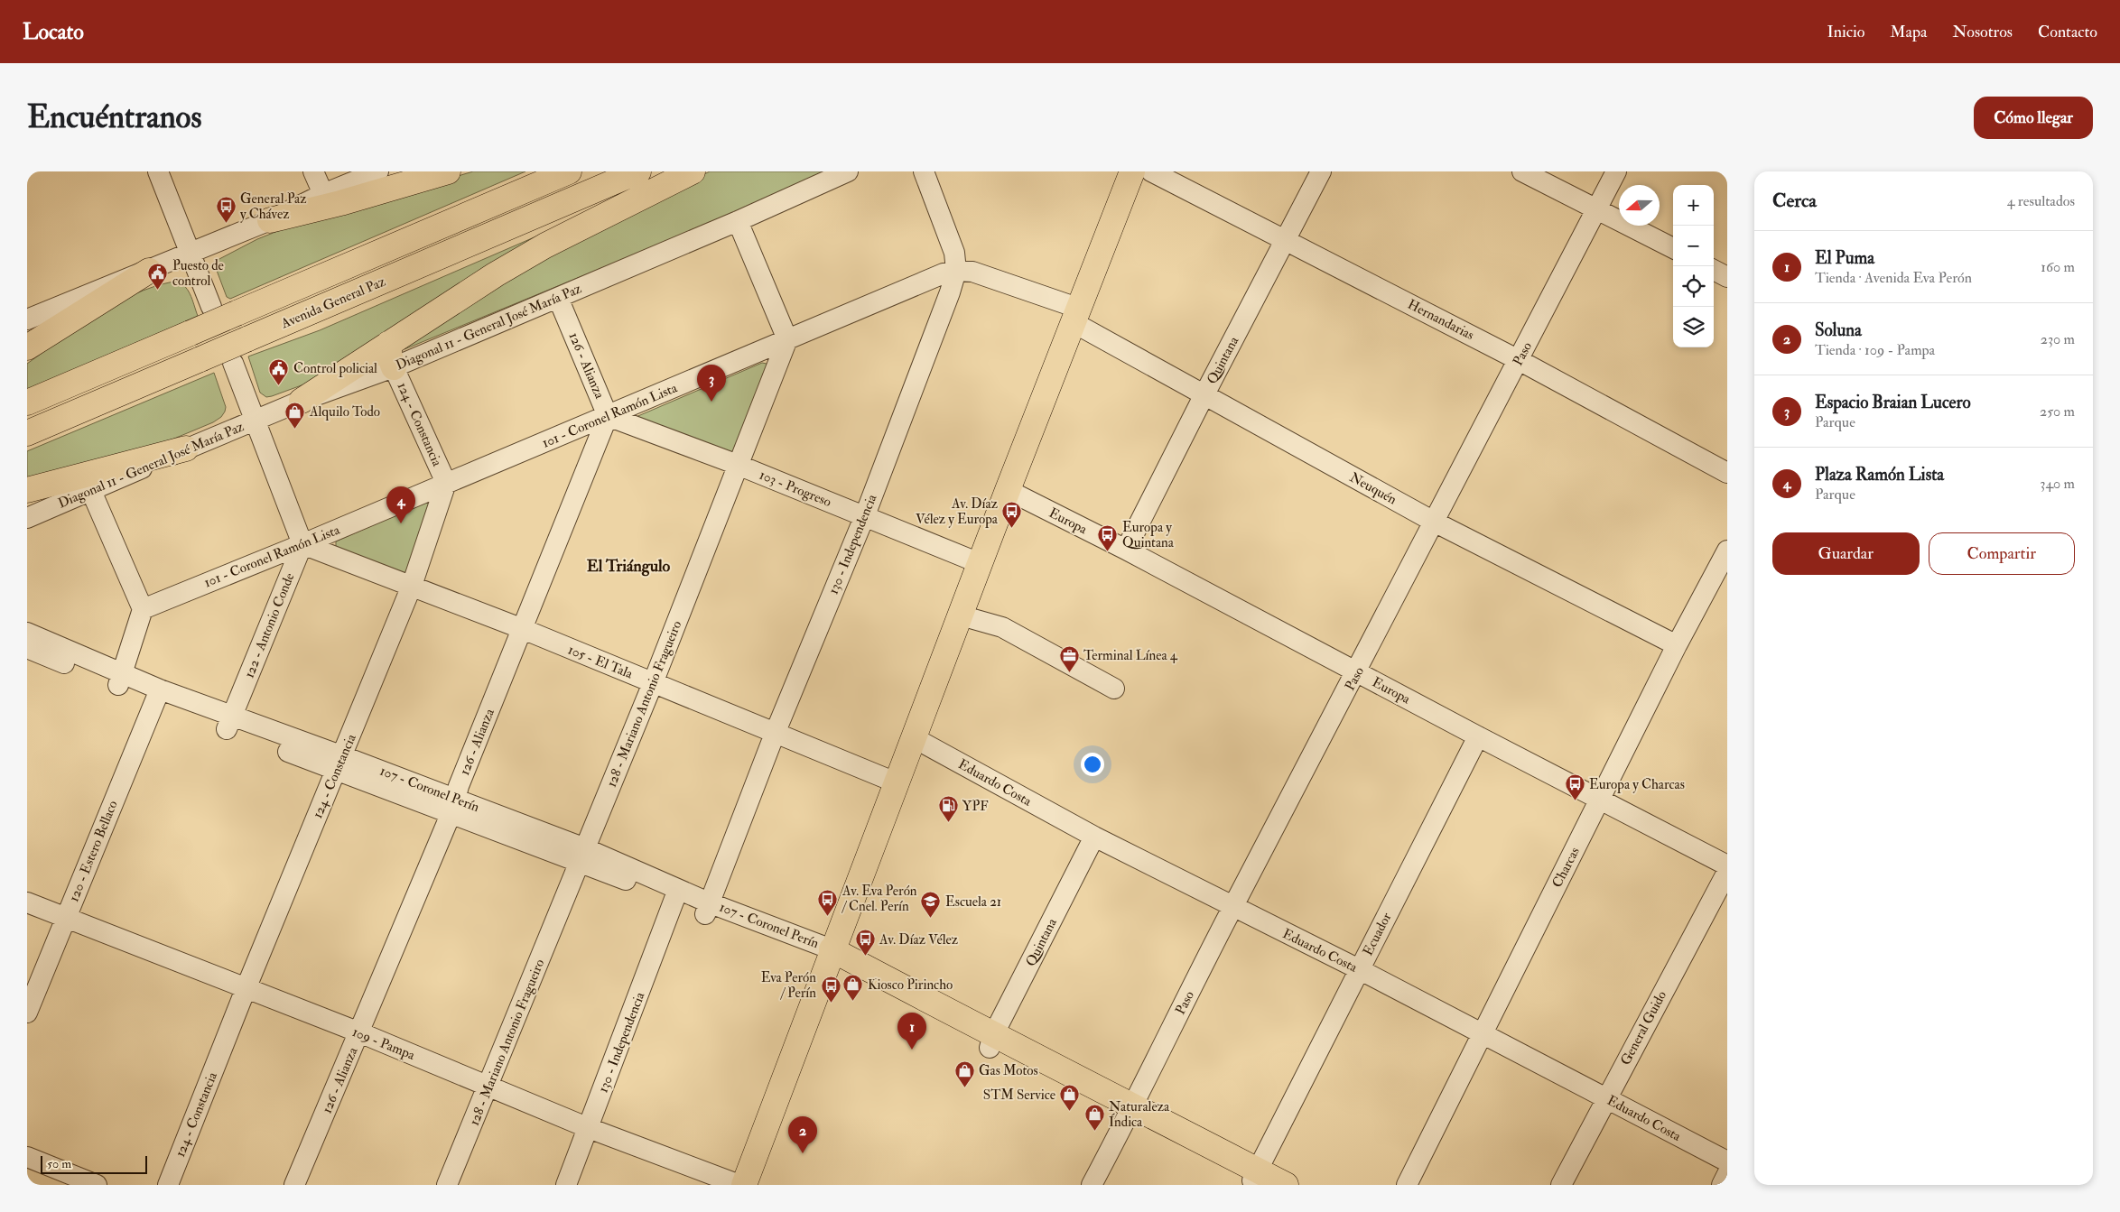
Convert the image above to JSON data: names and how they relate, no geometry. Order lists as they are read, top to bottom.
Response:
{
  "streets": {
    "main road": ["Avenida General Paz"],
    "street": [
      "Hernandarias",
      "Diagonal 11 - General José María Paz",
      "Paso",
      "Quintana",
      "126 - Alianza",
      "101 - Coronel Ramón Lista",
      "124 - Constancia",
      "103 - Progreso",
      "Neuquén",
      "Europa",
      "130 - Independencia",
      "122 - Antonio Conde",
      "105 - El Tala",
      "128 - Mariano Antonio Fragueiro",
      "Eduardo Costa",
      "107 - Coronel Perín",
      "120 - Estero Bellaco",
      "Charcas",
      "Ecuador",
      "General Guido",
      "109 - Pampa"
    ]
  },
  "crossings": [
    ["Hernandarias", "Paso"],
    ["Hernandarias", "Quintana"],
    ["Diagonal 11 - General José María Paz", "126 - Alianza"],
    ["Diagonal 11 - General José María Paz", "124 - Constancia"],
    ["Paso", "Neuquén"],
    ["Paso", "Europa"],
    ["Paso", "Eduardo Costa"],
    ["Quintana", "Neuquén"],
    ["Quintana", "Europa"],
    ["Quintana", "Eduardo Costa"],
    ["126 - Alianza", "101 - Coronel Ramón Lista"],
    ["126 - Alianza", "103 - Progreso"],
    ["126 - Alianza", "105 - El Tala"],
    ["126 - Alianza", "107 - Coronel Perín"],
    ["126 - Alianza", "109 - Pampa"],
    ["101 - Coronel Ramón Lista", "124 - Constancia"],
    ["101 - Coronel Ramón Lista", "103 - Progreso"],
    ["101 - Coronel Ramón Lista", "Neuquén"],
    ["101 - Coronel Ramón Lista", "130 - Independencia"],
    ["101 - Coronel Ramón Lista", "122 - Antonio Conde"],
    ["101 - Coronel Ramón Lista", "105 - El Tala"],
    ["101 - Coronel Ramón Lista", "128 - Mariano Antonio Fragueiro"],
    ["124 - Constancia", "105 - El Tala"],
    ["124 - Constancia", "107 - Coronel Perín"],
    ["124 - Constancia", "109 - Pampa"],
    ["103 - Progreso", "130 - Independencia"],
    ["103 - Progreso", "128 - Mariano Antonio Fragueiro"],
    ["Neuquén", "Charcas"],
    ["Europa", "Charcas"],
    ["Europa", "Ecuador"],
    ["130 - Independencia", "105 - El Tala"],
    ["130 - Independencia", "107 - Coronel Perín"],
    ["130 - Independencia", "109 - Pampa"],
    ["122 - Antonio Conde", "105 - El Tala"],
    ["122 - Antonio Conde", "107 - Coronel Perín"],
    ["105 - El Tala", "128 - Mariano Antonio Fragueiro"],
    ["128 - Mariano Antonio Fragueiro", "107 - Coronel Perín"],
    ["128 - Mariano Antonio Fragueiro", "109 - Pampa"],
    ["Eduardo Costa", "Charcas"],
    ["Eduardo Costa", "Ecuador"],
    ["Eduardo Costa", "General Guido"],
    ["107 - Coronel Perín", "120 - Estero Bellaco"],
    ["120 - Estero Bellaco", "109 - Pampa"]
  ],
  "districts": ["El Triángulo"],
  "places": {
    "bus stop": [
      "General Paz y Chávez",
      "Av. Díaz Vélez y Europa",
      "Europa y Quintana",
      "Europa y Charcas",
      "Av. Eva Perón / Cnel. Perín",
      "Av. Díaz Vélez",
      "Eva Perón / Perín"
    ],
    "public building": ["Puesto de control", "Control policial"],
    "shop": [
      "Alquilo Todo",
      "Kiosco Pirincho",
      "Gas Motos",
      "STM Service",
      "Naturaleza Índica"
    ],
    "office": ["Terminal Línea 4"],
    "fuel station": ["YPF"],
    "school or university": ["Escuela 21"]
  },
  "scale_bar": "50 m",
  "north": "left",
  "page": {
    "header": "Locato",
    "nav": [
      "Inicio",
      "Mapa",
      "Nosotros",
      "Contacto"
    ],
    "buttons": [
      "Cómo llegar",
      ["Guardar", "Compartir"]
    ],
    "title": "Encuéntranos",
    "heading": ["Cerca", "4 resultados"],
    "map_buttons": ["+", "−"],
    "list": [
      {
        "mark": "1",
        "name": "El Puma",
        "note": "Tienda · Avenida Eva Perón",
        "value": "160 m"
      },
      {
        "mark": "2",
        "name": "Soluna",
        "note": "Tienda · 109 - Pampa",
        "value": "230 m"
      },
      {
        "mark": "3",
        "name": "Espacio Braian Lucero",
        "note": "Parque",
        "value": "250 m"
      },
      {
        "mark": "4",
        "name": "Plaza Ramón Lista",
        "note": "Parque",
        "value": "340 m"
      }
    ],
    "pins": [
      "3",
      "4",
      "1",
      "2"
    ],
    "scale": "50 m"
  }
}
